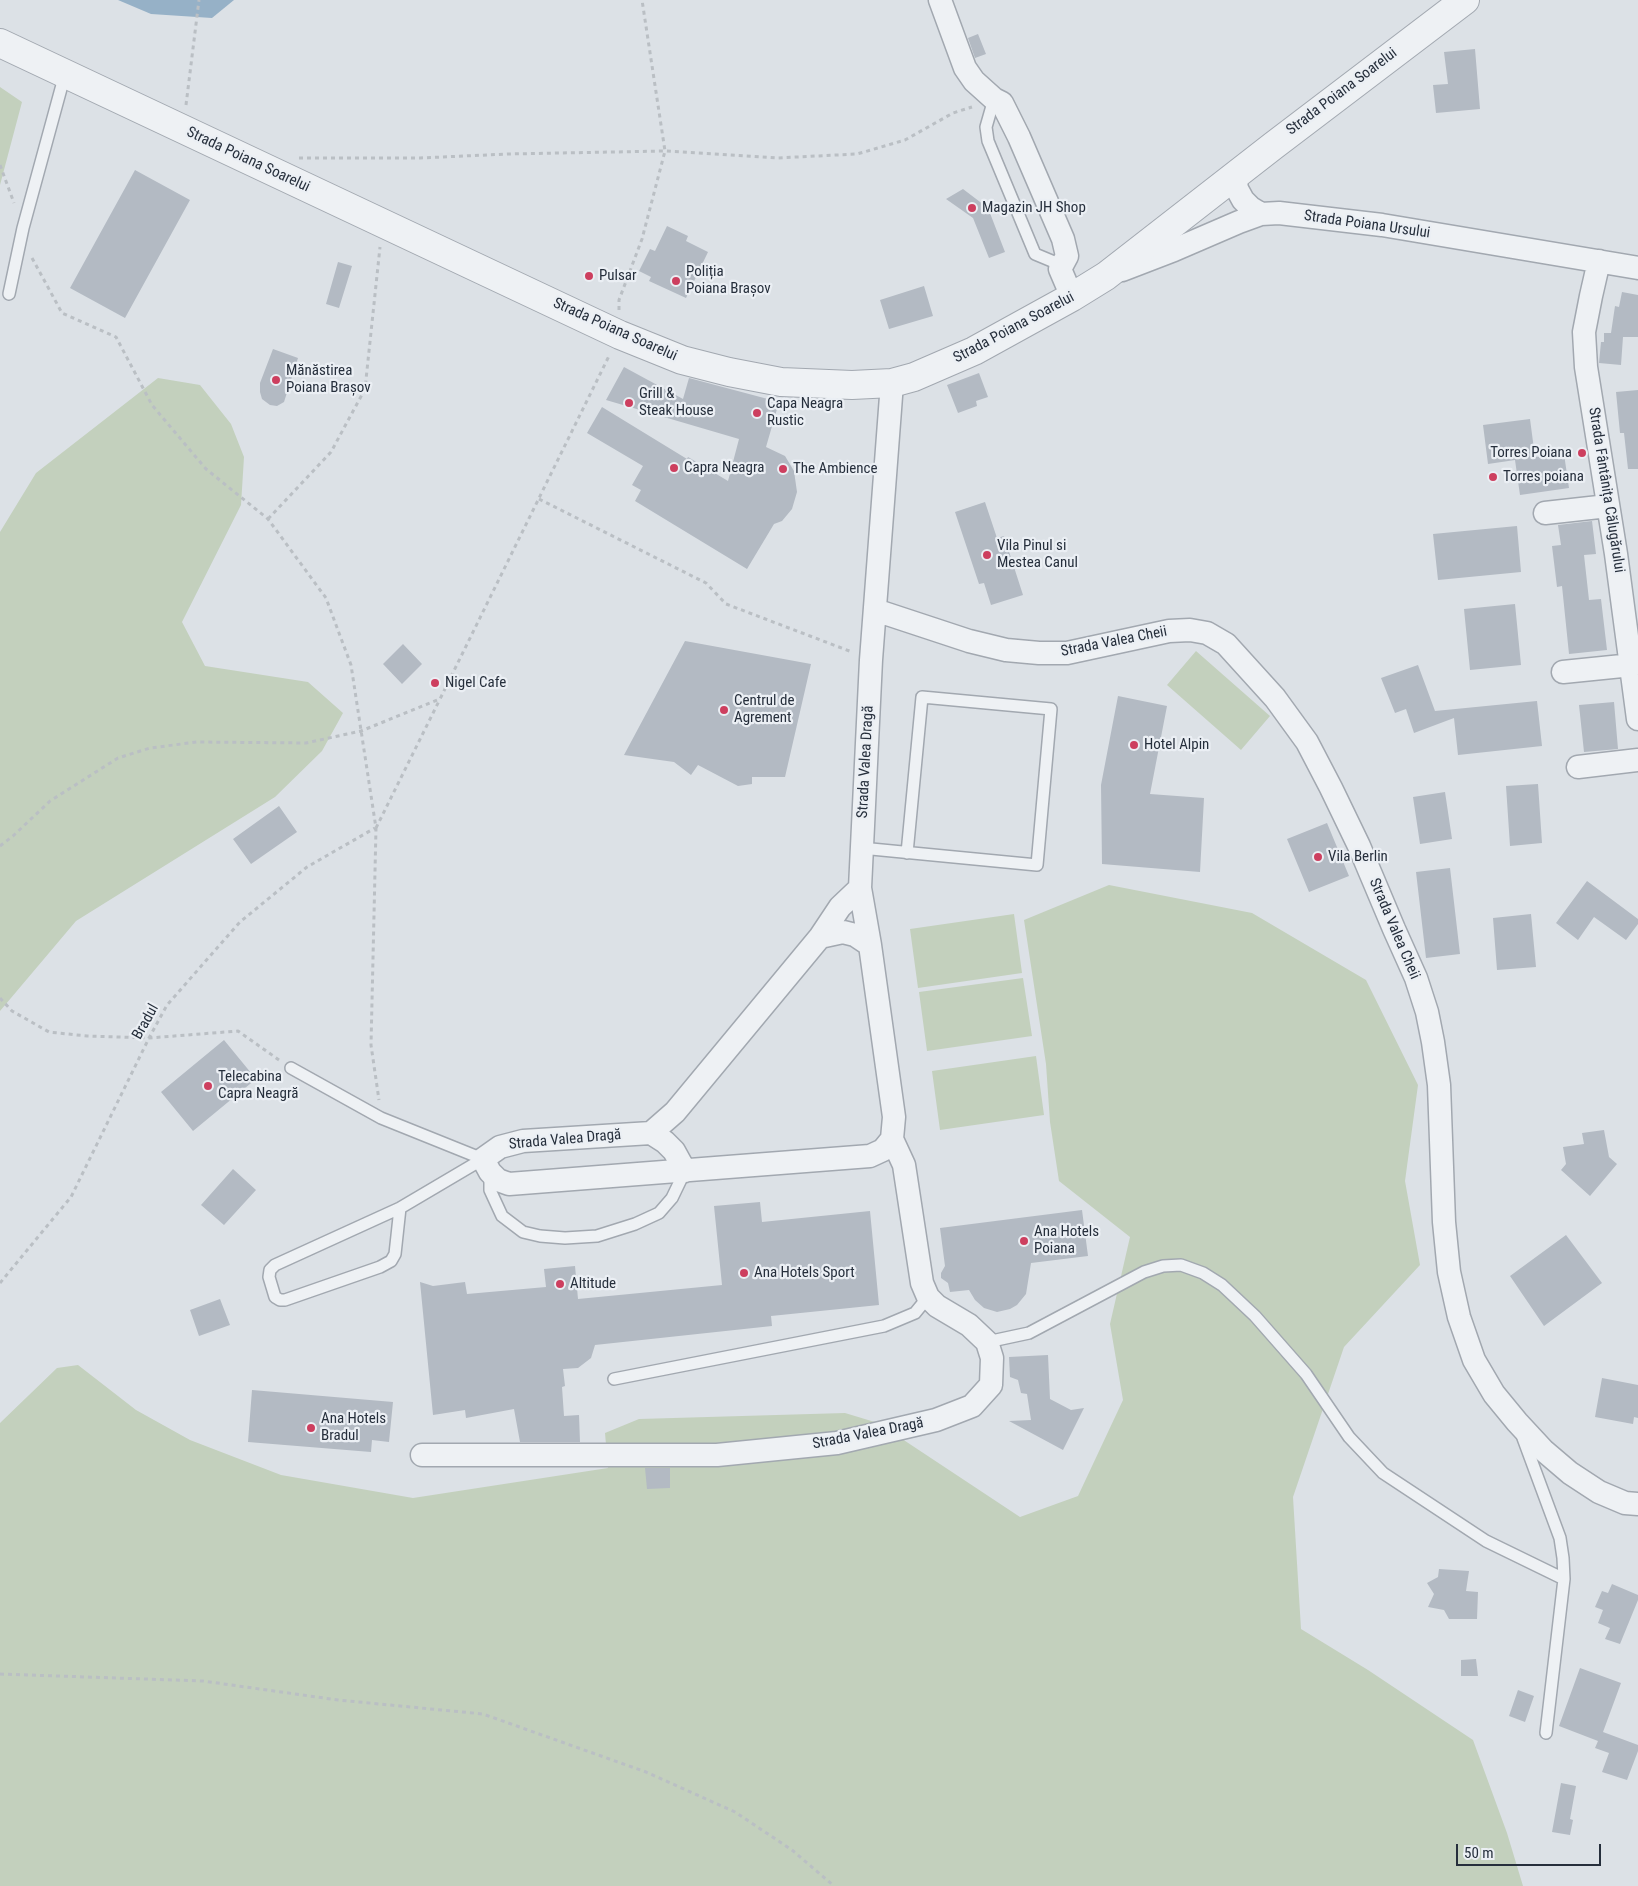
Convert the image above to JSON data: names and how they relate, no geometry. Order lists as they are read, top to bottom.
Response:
{
  "streets": {
    "street": [
      "Strada Poiana Soarelui",
      "Strada Poiana Ursului",
      "Strada Fântânița Călugărului",
      "Strada Valea Cheii",
      "Strada Valea Dragă"
    ],
    "path": ["Bradul"]
  },
  "crossings": [
    ["Strada Poiana Soarelui", "Strada Poiana Ursului"],
    ["Strada Poiana Soarelui", "Strada Valea Dragă"],
    ["Strada Poiana Ursului", "Strada Fântânița Călugărului"],
    ["Strada Valea Cheii", "Strada Valea Dragă"]
  ],
  "places": [
    "Magazin JH Shop",
    "Pulsar",
    "Poliția Poiana Brașov",
    "Mănăstirea Poiana Brașov",
    "Grill & Steak House",
    "Capa Neagra Rustic",
    "Torres Poiana",
    "Capra Neagra",
    "The Ambience",
    "Torres poiana",
    "Vila Pinul si Mestea Canul",
    "Nigel Cafe",
    "Centrul de Agrement",
    "Hotel Alpin",
    "Vila Berlin",
    "Telecabina Capra Neagră",
    "Ana Hotels Poiana",
    "Ana Hotels Sport",
    "Altitude",
    "Ana Hotels Bradul"
  ],
  "scale_bar": "50 m"
}
